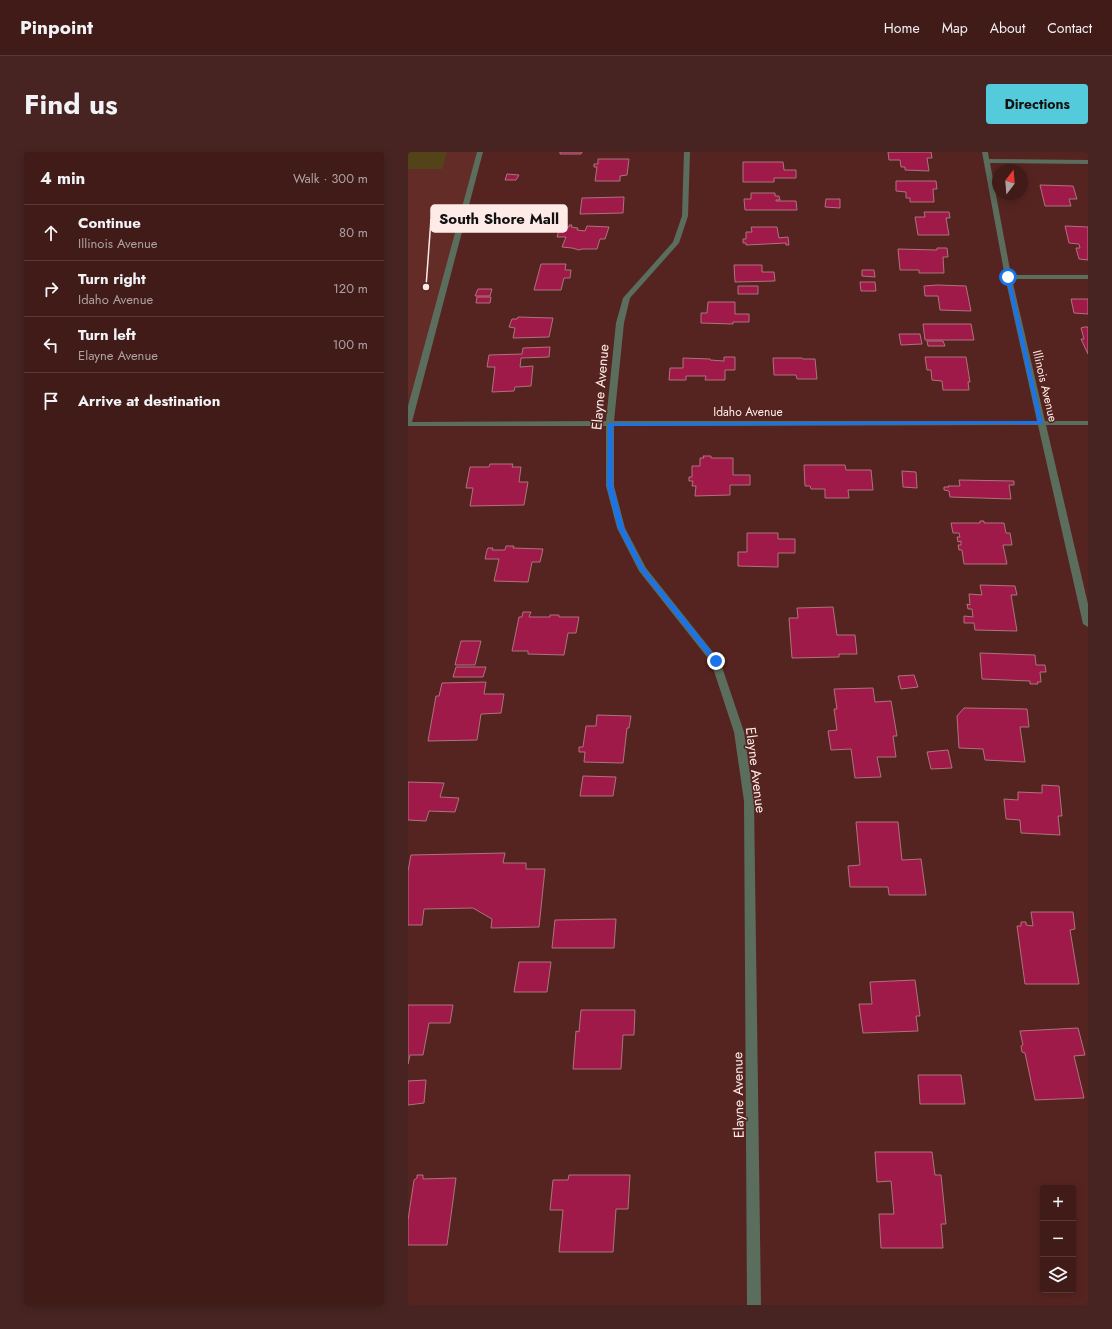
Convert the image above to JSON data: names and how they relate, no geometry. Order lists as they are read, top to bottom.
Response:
{
  "streets": {
    "street": ["Illinois Avenue", "Elayne Avenue", "Idaho Avenue"]
  },
  "crossings": [
    ["Illinois Avenue", "Idaho Avenue"],
    ["Elayne Avenue", "Idaho Avenue"]
  ],
  "places": ["South Shore Mall"],
  "north": "top",
  "page": {
    "header": "Pinpoint",
    "nav": [
      "Home",
      "Map",
      "About",
      "Contact"
    ],
    "title": "Find us",
    "buttons": "Directions",
    "heading": ["4 min", "Walk · 300 m"],
    "list": [
      ["Continue", "Illinois Avenue", "80 m"],
      ["Turn right", "Idaho Avenue", "120 m"],
      ["Turn left", "Elayne Avenue", "100 m"],
      "Arrive at destination"
    ],
    "map_buttons": ["+", "−"]
  }
}
